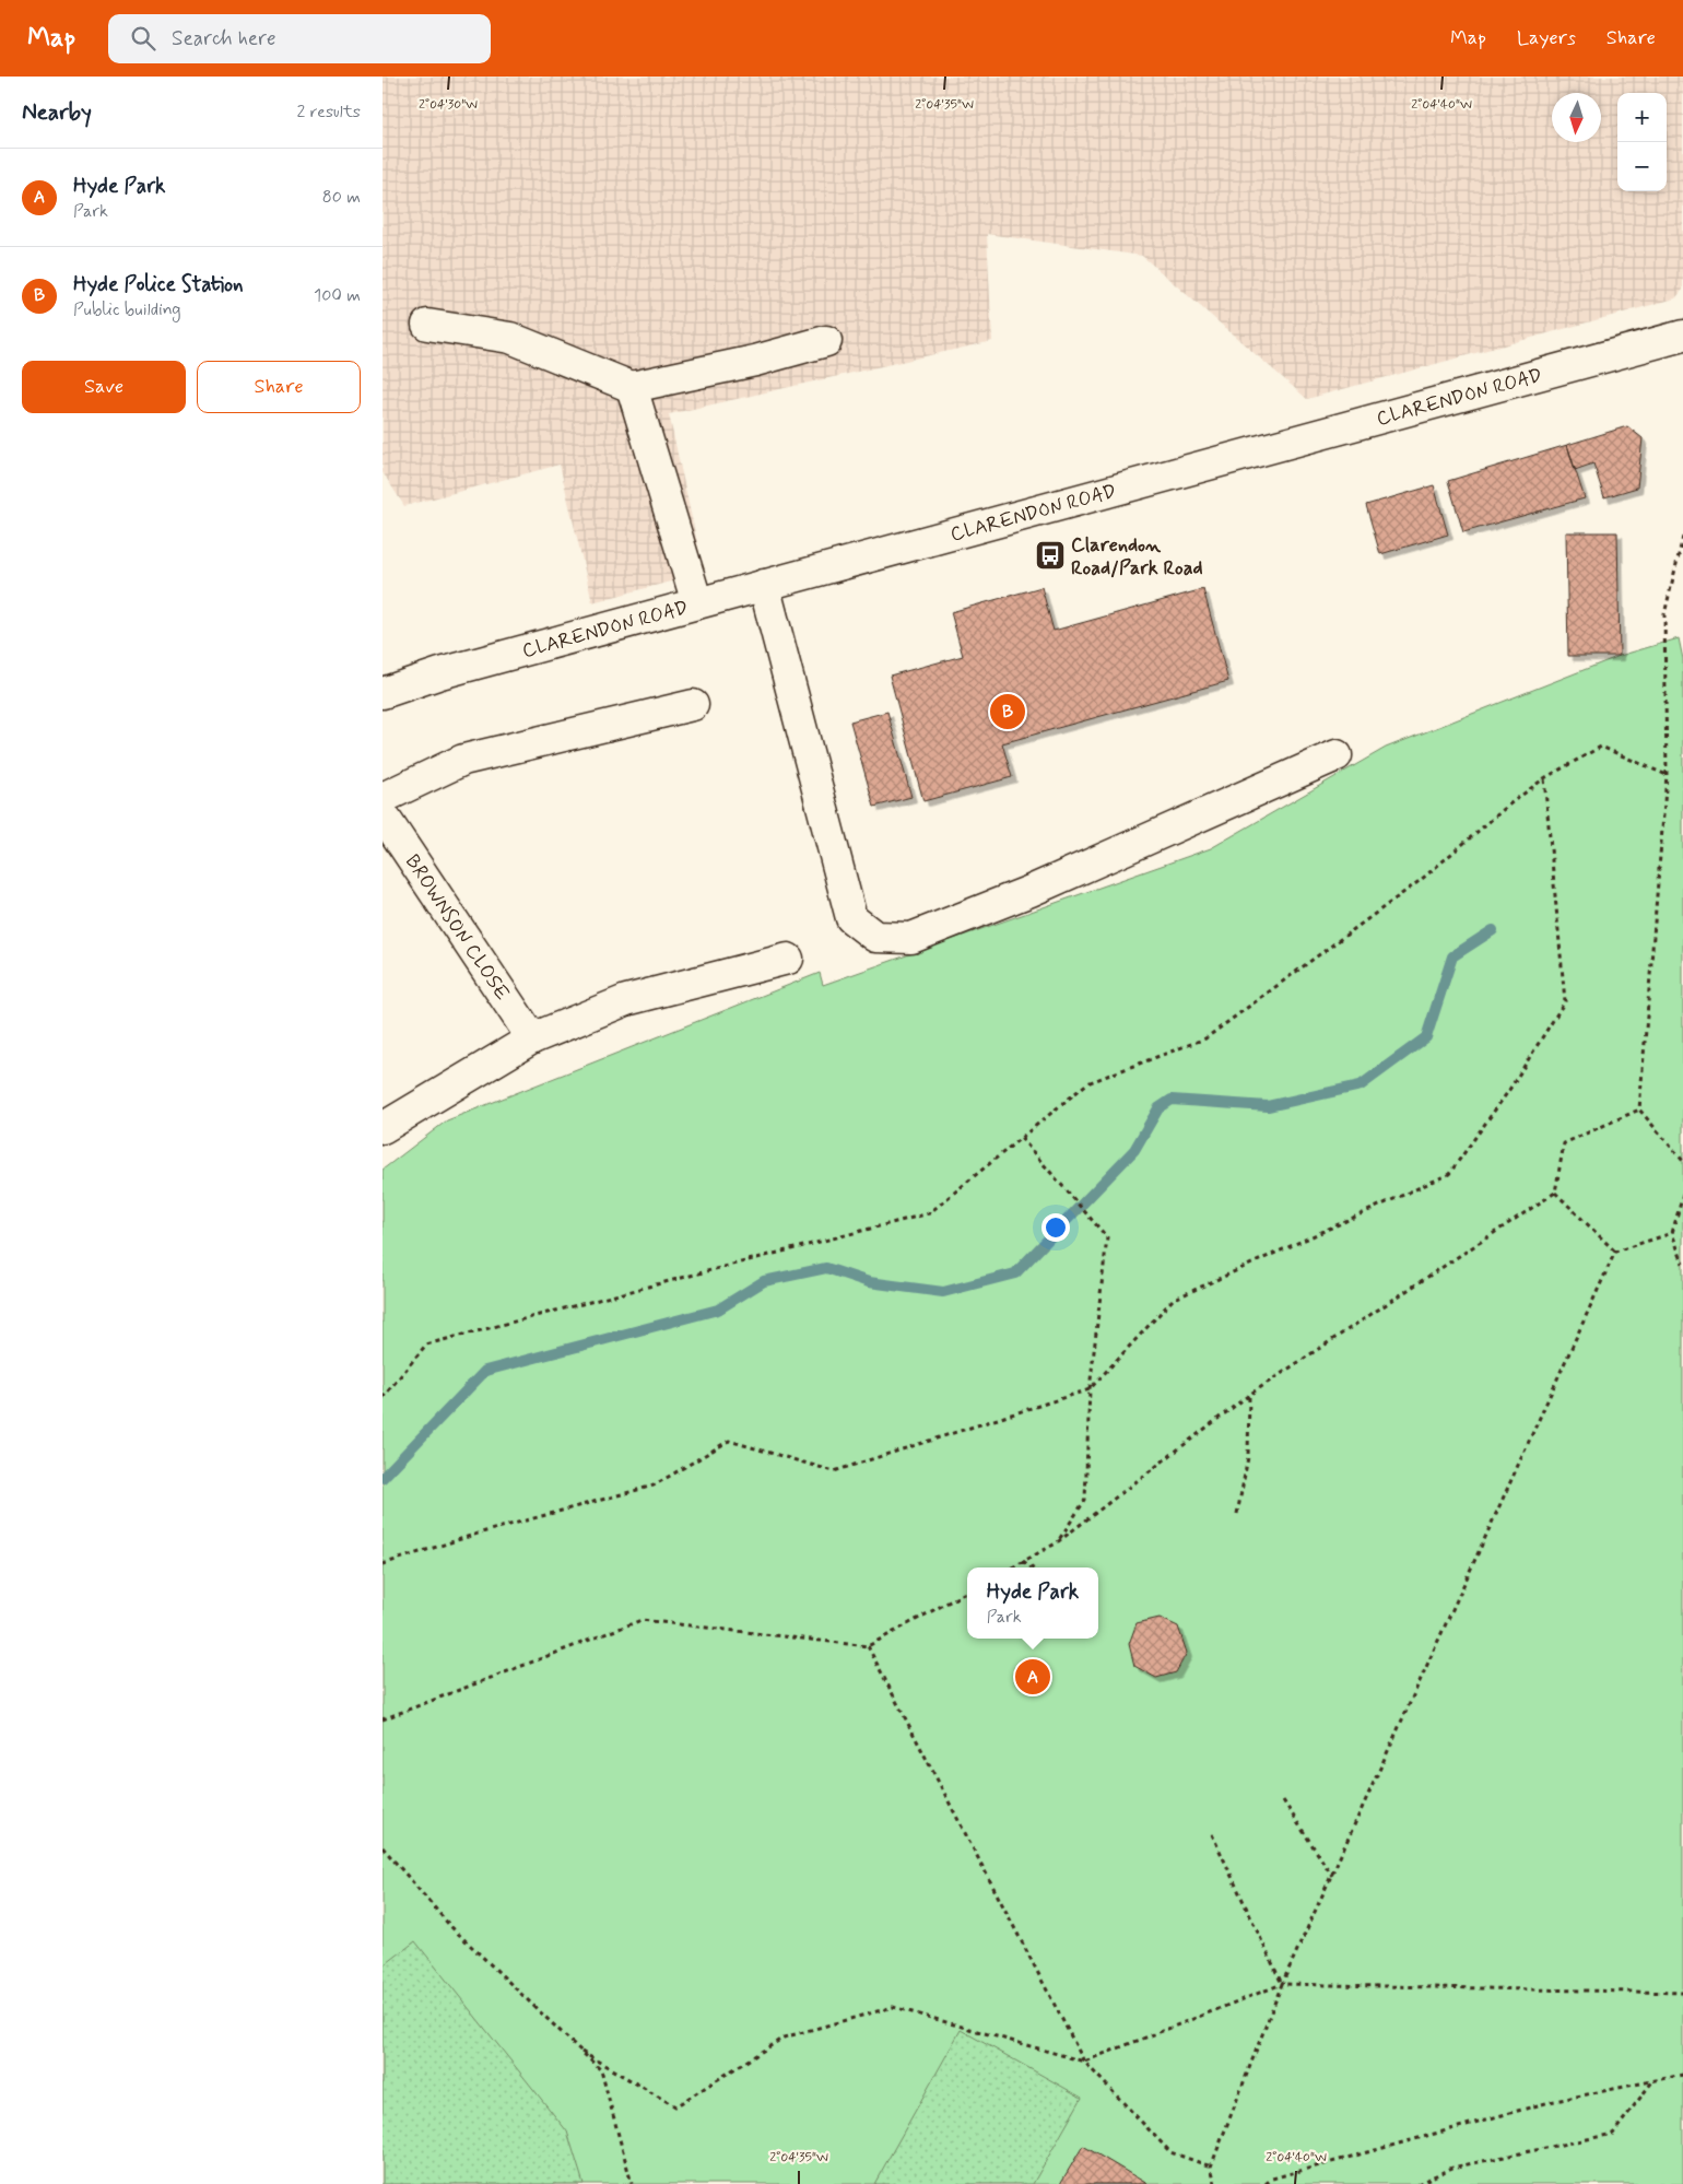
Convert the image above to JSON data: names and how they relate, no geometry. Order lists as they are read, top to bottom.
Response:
{
  "streets": {
    "street": ["CLARENDON ROAD", "BROWNSON CLOSE"]
  },
  "places": {
    "bus stop": ["Clarendon Road/Park Road"]
  },
  "north": "bottom",
  "page": {
    "header": "Map",
    "search": "Search here",
    "nav": ["Map", "Layers", "Share"],
    "heading": ["Nearby", "2 results"],
    "map_buttons": ["+", "−"],
    "list": [
      {
        "mark": "A",
        "name": "Hyde Park",
        "note": "Park",
        "value": "80 m"
      },
      {
        "mark": "B",
        "name": "Hyde Police Station",
        "note": "Public building",
        "value": "100 m"
      }
    ],
    "buttons": ["Save", "Share"],
    "pins": ["B", "A"],
    "popup": ["Hyde Park", "Park"]
  },
  "coordinates": ["2°04'30\"W", "2°04'35\"W", "2°04'40\"W"]
}
